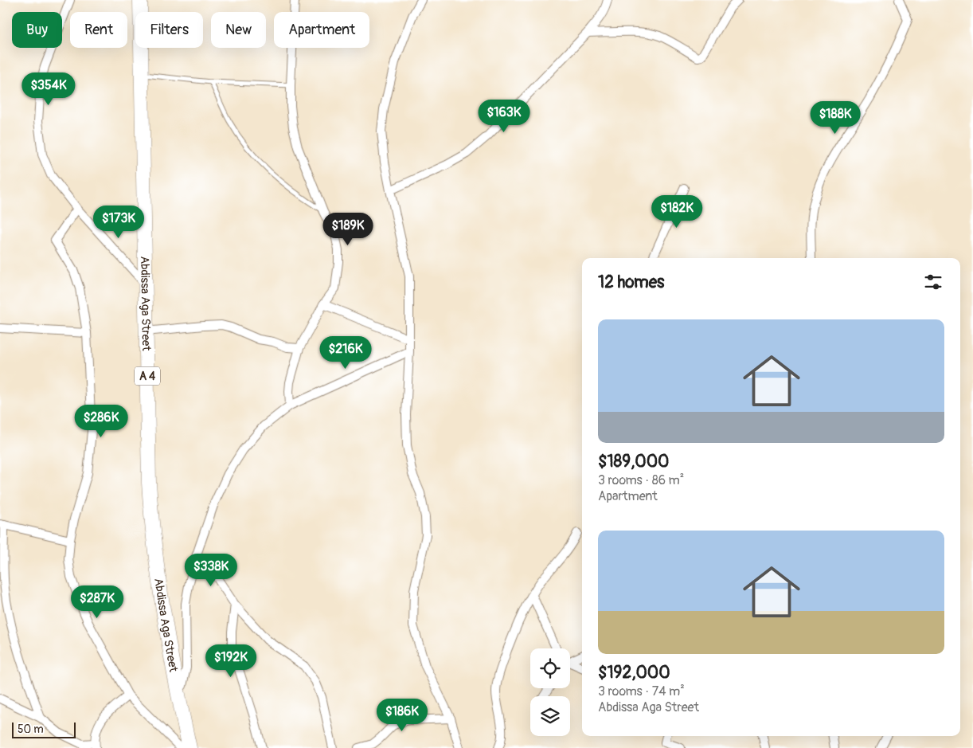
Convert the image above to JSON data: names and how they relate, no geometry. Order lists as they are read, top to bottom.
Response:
{
  "streets": {
    "highway": ["Abdissa Aga Street", "A 4"]
  },
  "scale_bar": "50 m",
  "page": {
    "chip": [
      "Buy",
      "Rent",
      "Filters",
      "New",
      "Apartment"
    ],
    "price": [
      "$354K",
      "$163K",
      "$188K",
      "$182K",
      "$173K",
      "$189K",
      "$216K",
      "$286K",
      "$338K",
      "$287K",
      "$192K",
      "$186K"
    ],
    "heading": "12 homes",
    "list": [
      {
        "name": "$189,000",
        "note": "3 rooms · 86 m² · Apartment"
      },
      {
        "name": "$192,000",
        "note": "3 rooms · 74 m² · Abdissa Aga Street"
      }
    ],
    "scale": "50 m"
  }
}
